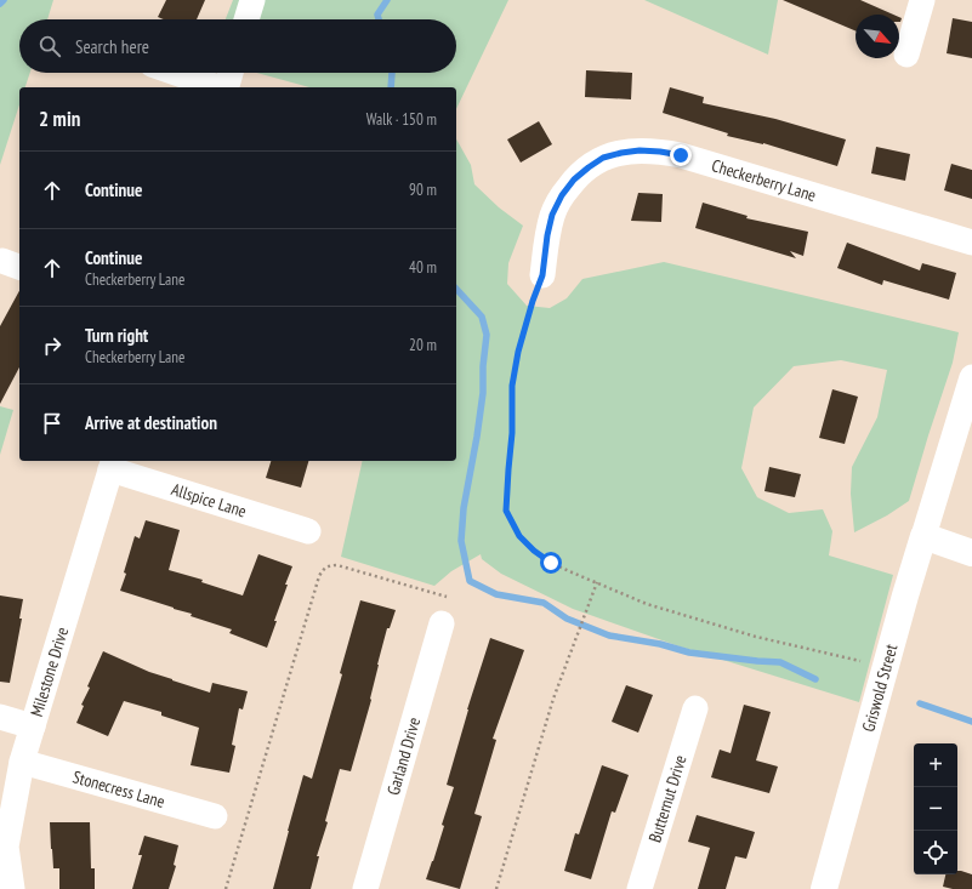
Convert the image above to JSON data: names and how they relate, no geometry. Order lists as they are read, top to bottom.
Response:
{
  "streets": {
    "main road": ["Griswold Street"],
    "street": [
      "Checkerberry Lane",
      "Allspice Lane",
      "Milestone Drive",
      "Garland Drive",
      "Stonecress Lane",
      "Butternut Drive"
    ]
  },
  "crossings": [
    ["Allspice Lane", "Milestone Drive"],
    ["Milestone Drive", "Stonecress Lane"]
  ],
  "north": "bottom right",
  "page": {
    "search": "Search here",
    "heading": ["2 min", "Walk · 150 m"],
    "list": [
      ["Continue", "90 m"],
      ["Continue", "Checkerberry Lane", "40 m"],
      ["Turn right", "Checkerberry Lane", "20 m"],
      "Arrive at destination"
    ],
    "map_buttons": ["+", "−"]
  }
}
